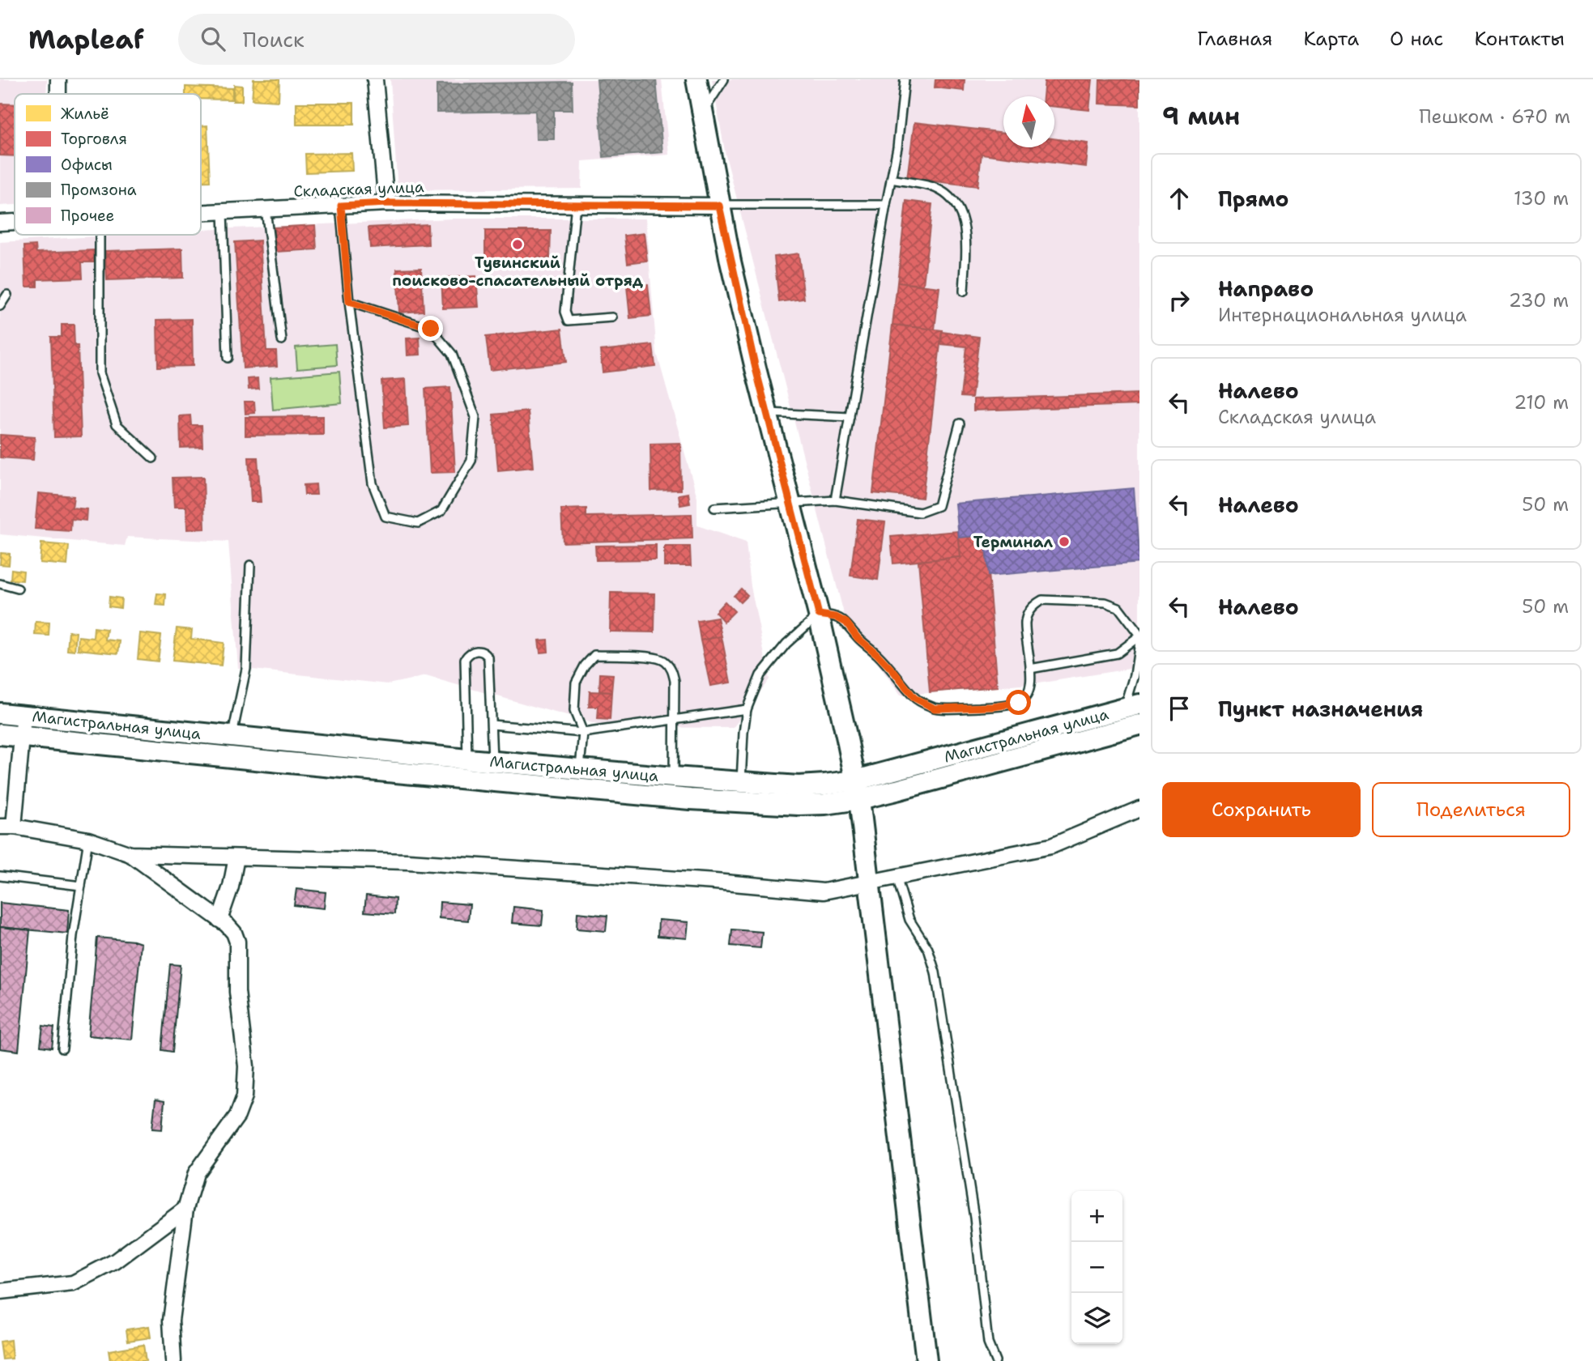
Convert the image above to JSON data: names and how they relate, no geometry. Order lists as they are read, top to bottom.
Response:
{
  "streets": {
    "main road": ["Магистральная улица"],
    "street": ["Складская улица"]
  },
  "places": ["Тувинский поисково-спасательный отряд", "Терминал"],
  "legend": [
    "Жильё",
    "Торговля",
    "Офисы",
    "Промзона",
    "Прочее"
  ],
  "north": "top",
  "page": {
    "header": "Mapleaf",
    "search": "Поиск",
    "nav": [
      "Главная",
      "Карта",
      "О нас",
      "Контакты"
    ],
    "heading": ["9 мин", "Пешком · 670 m"],
    "list": [
      ["Прямо", "130 m"],
      ["Направо", "Интернациональная улица", "230 m"],
      ["Налево", "Складская улица", "210 m"],
      ["Налево", "50 m"],
      ["Налево", "50 m"],
      "Пункт назначения"
    ],
    "buttons": ["Сохранить", "Поделиться"],
    "map_buttons": ["+", "−"]
  }
}
